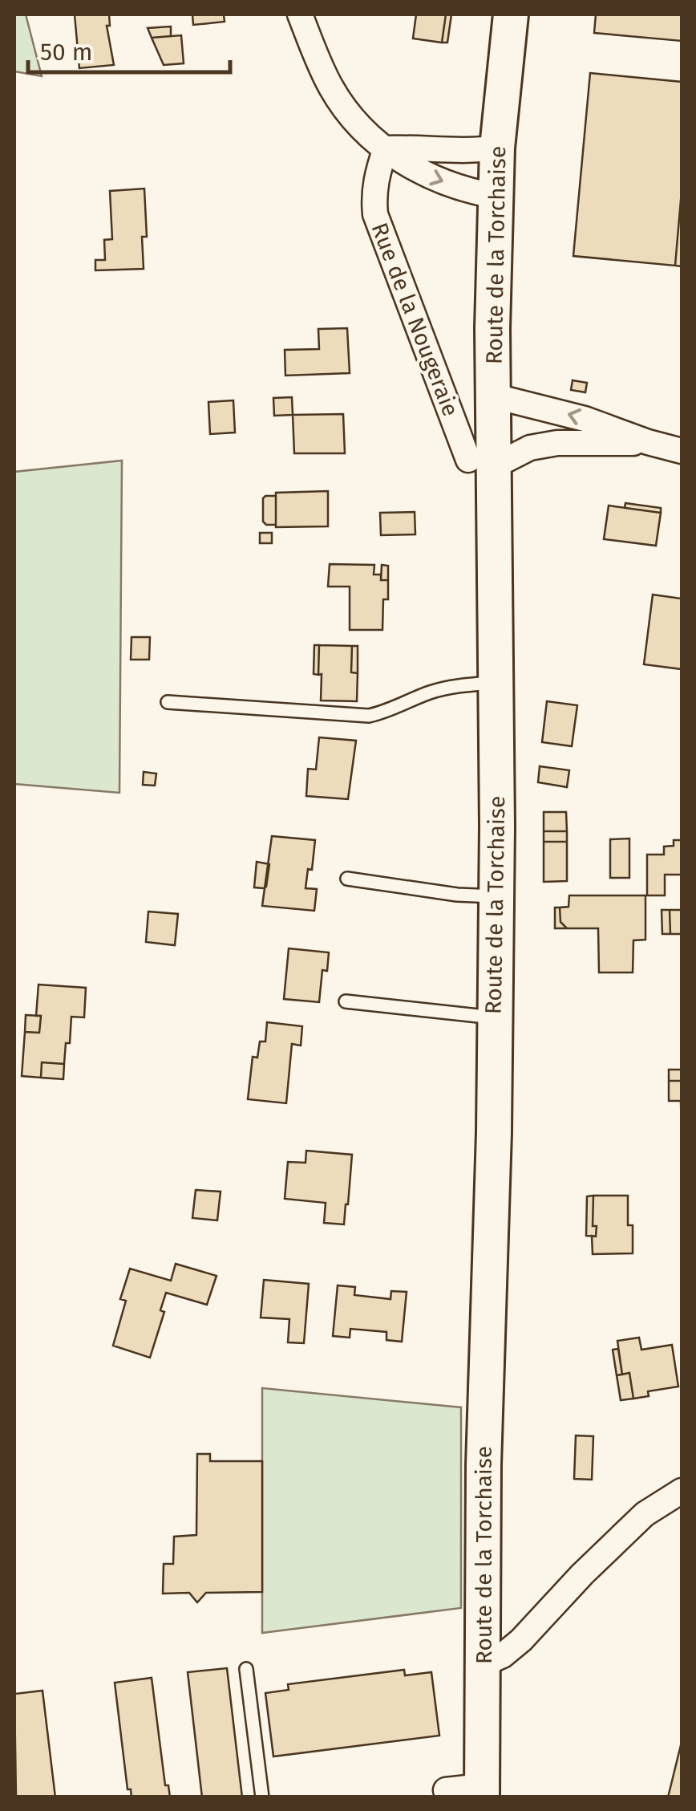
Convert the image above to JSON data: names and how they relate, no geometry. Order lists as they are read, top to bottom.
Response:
{
  "streets": {
    "main road": ["Route de la Torchaise"],
    "street": ["Rue de la Nougeraie"]
  },
  "crossings": [
    ["Route de la Torchaise", "Rue de la Nougeraie"]
  ],
  "scale_bar": "50 m"
}
